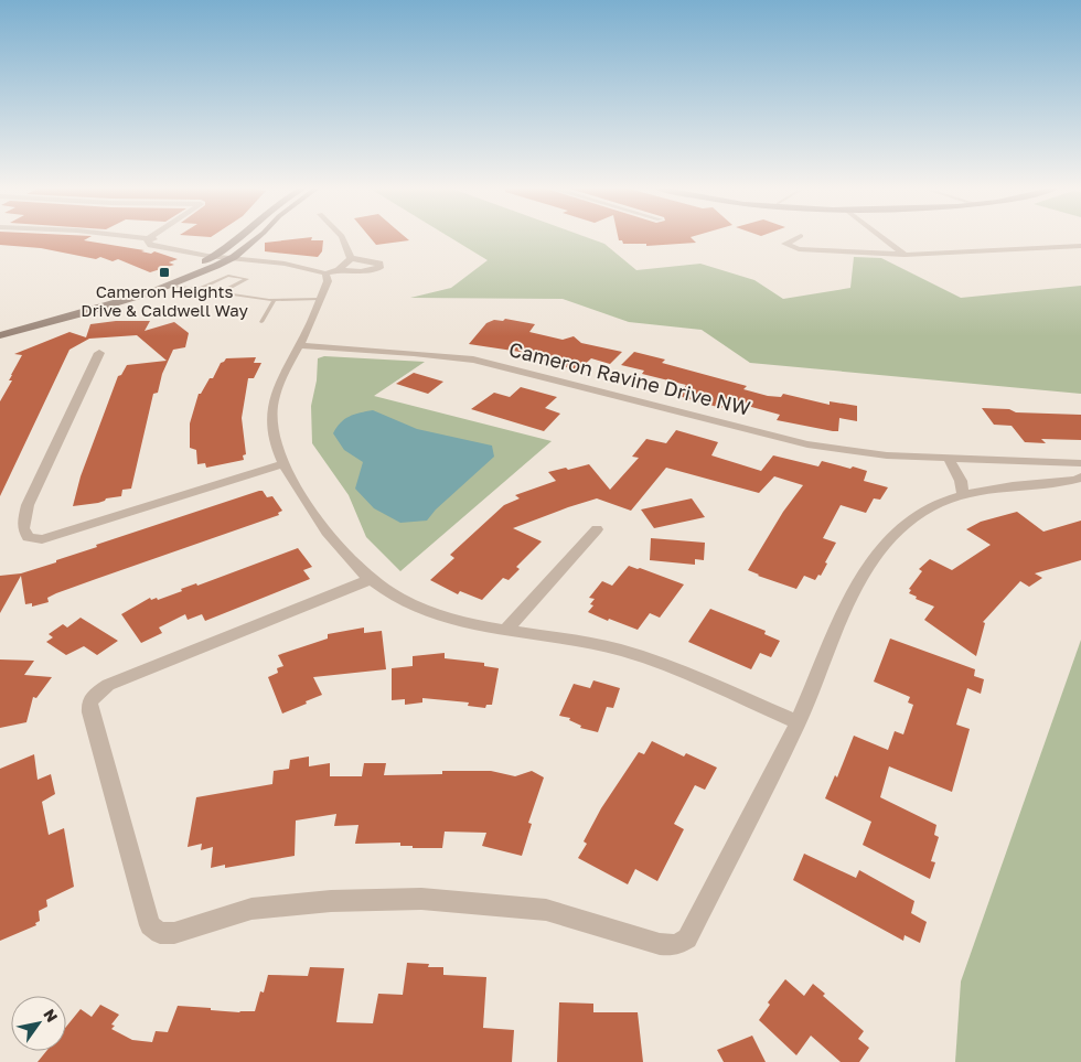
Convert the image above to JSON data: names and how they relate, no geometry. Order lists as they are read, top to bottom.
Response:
{
  "streets": {
    "street": ["Cameron Ravine Drive NW"]
  },
  "places": {
    "transit": ["Cameron Heights Drive & Caldwell Way"]
  },
  "north": "top right"
}
